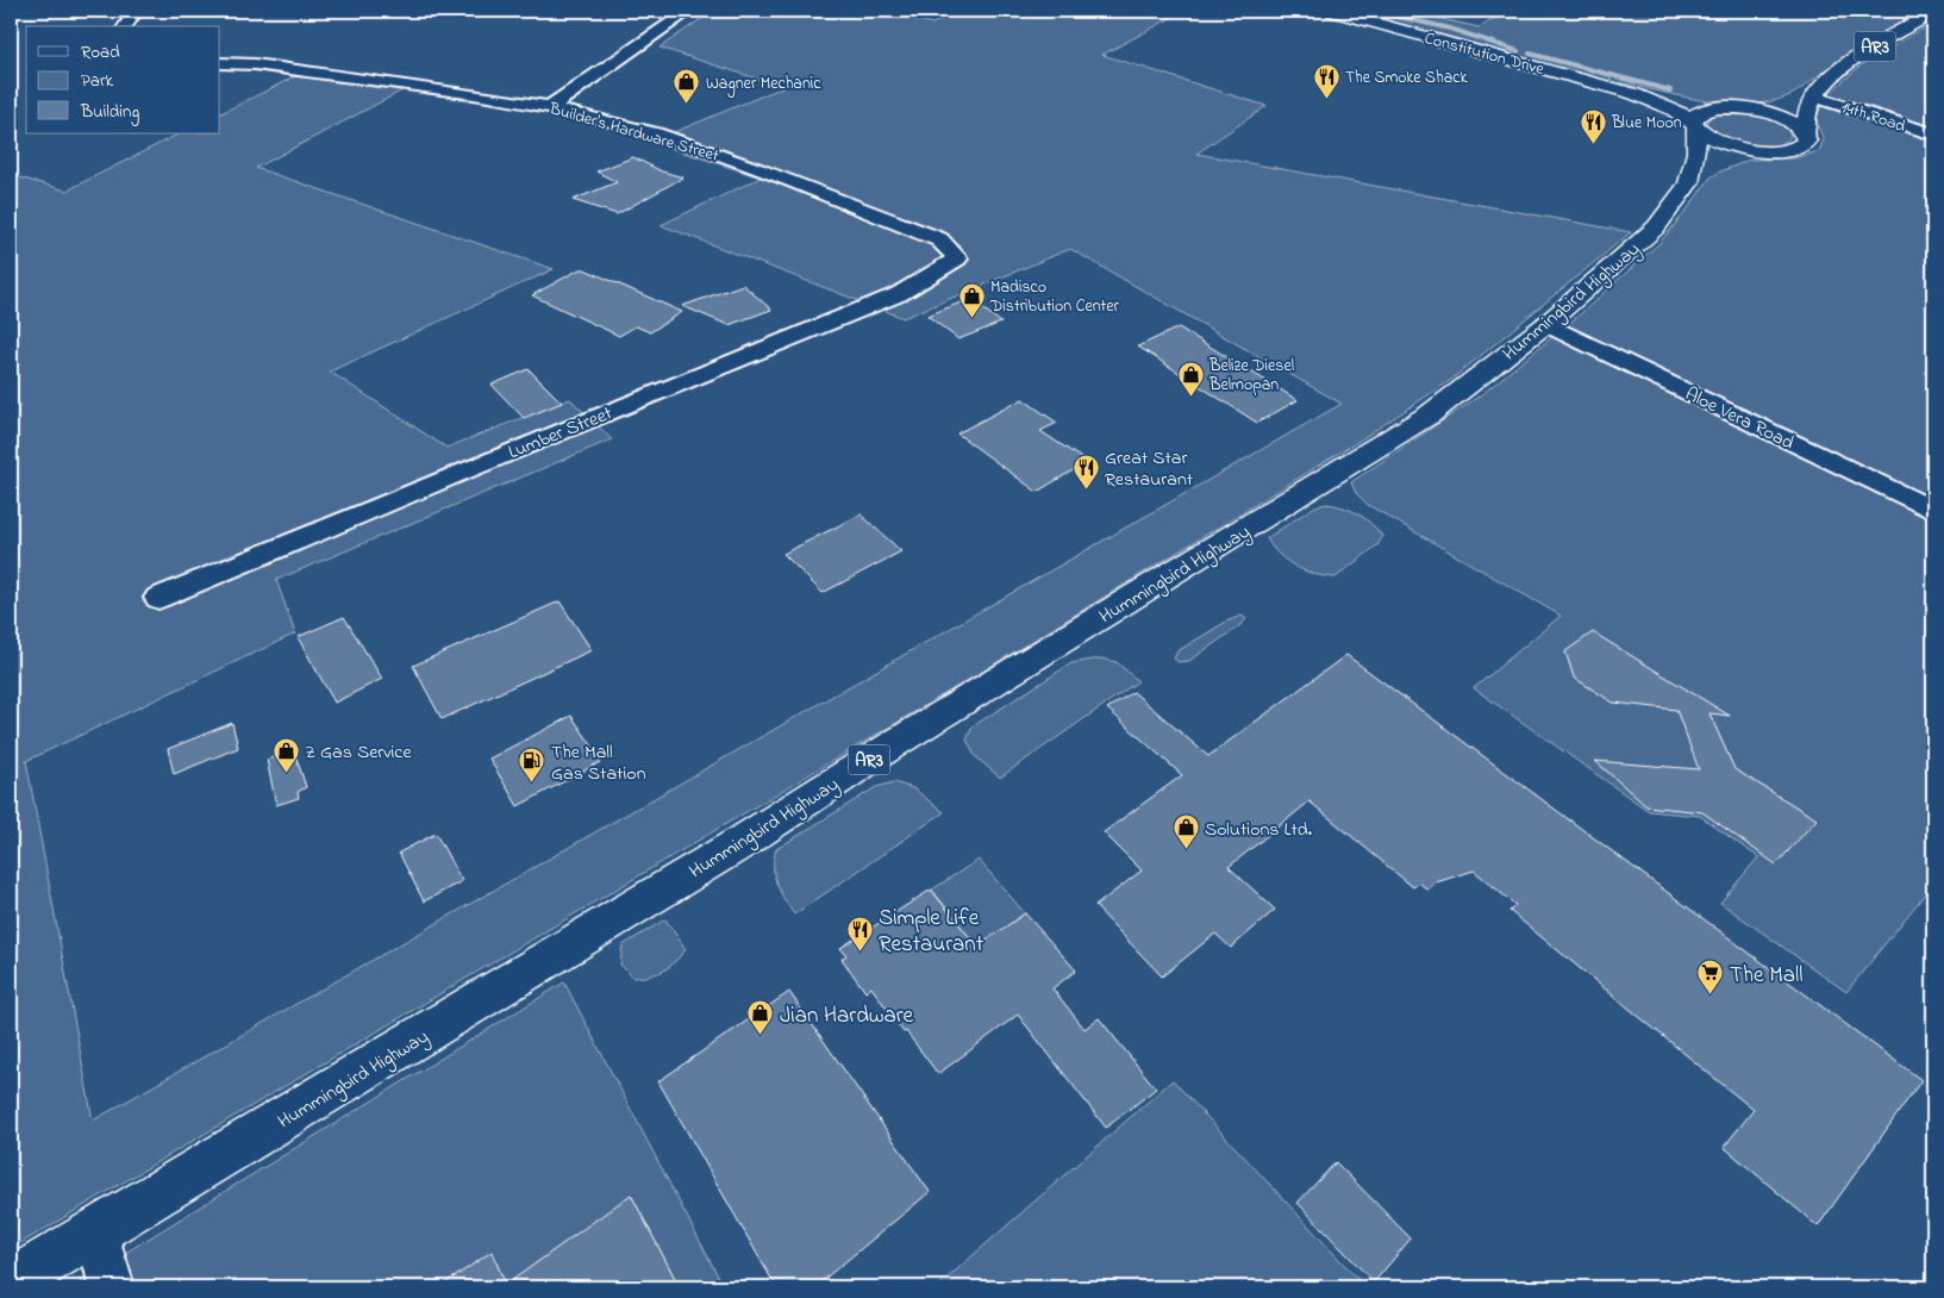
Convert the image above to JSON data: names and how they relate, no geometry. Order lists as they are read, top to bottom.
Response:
{
  "streets": {
    "main road": ["AR3", "Constitution Drive", "Hummingbird Highway"],
    "street": [
      "14th Road",
      "Builder's Hardware Street",
      "Aloe Vera Road",
      "Lumber Street"
    ]
  },
  "crossings": [
    ["AR3", "Constitution Drive"],
    ["AR3", "14th Road"],
    ["Constitution Drive", "Hummingbird Highway"],
    ["Builder's Hardware Street", "Lumber Street"],
    ["Hummingbird Highway", "Aloe Vera Road"]
  ],
  "places": {
    "restaurant": [
      "The Smoke Shack",
      "Blue Moon",
      "Great Star Restaurant",
      "Simple Life Restaurant"
    ],
    "shop": [
      "Wagner Mechanic",
      "Madisco Distribution Center",
      "Belize Diesel Belmopan",
      "Z Gas Service",
      "Solutions Ltd.",
      "Jian Hardware"
    ],
    "fuel station": ["The Mall Gas Station"],
    "supermarket": ["The Mall"]
  },
  "legend": ["Road", "Park", "Building"]
}
